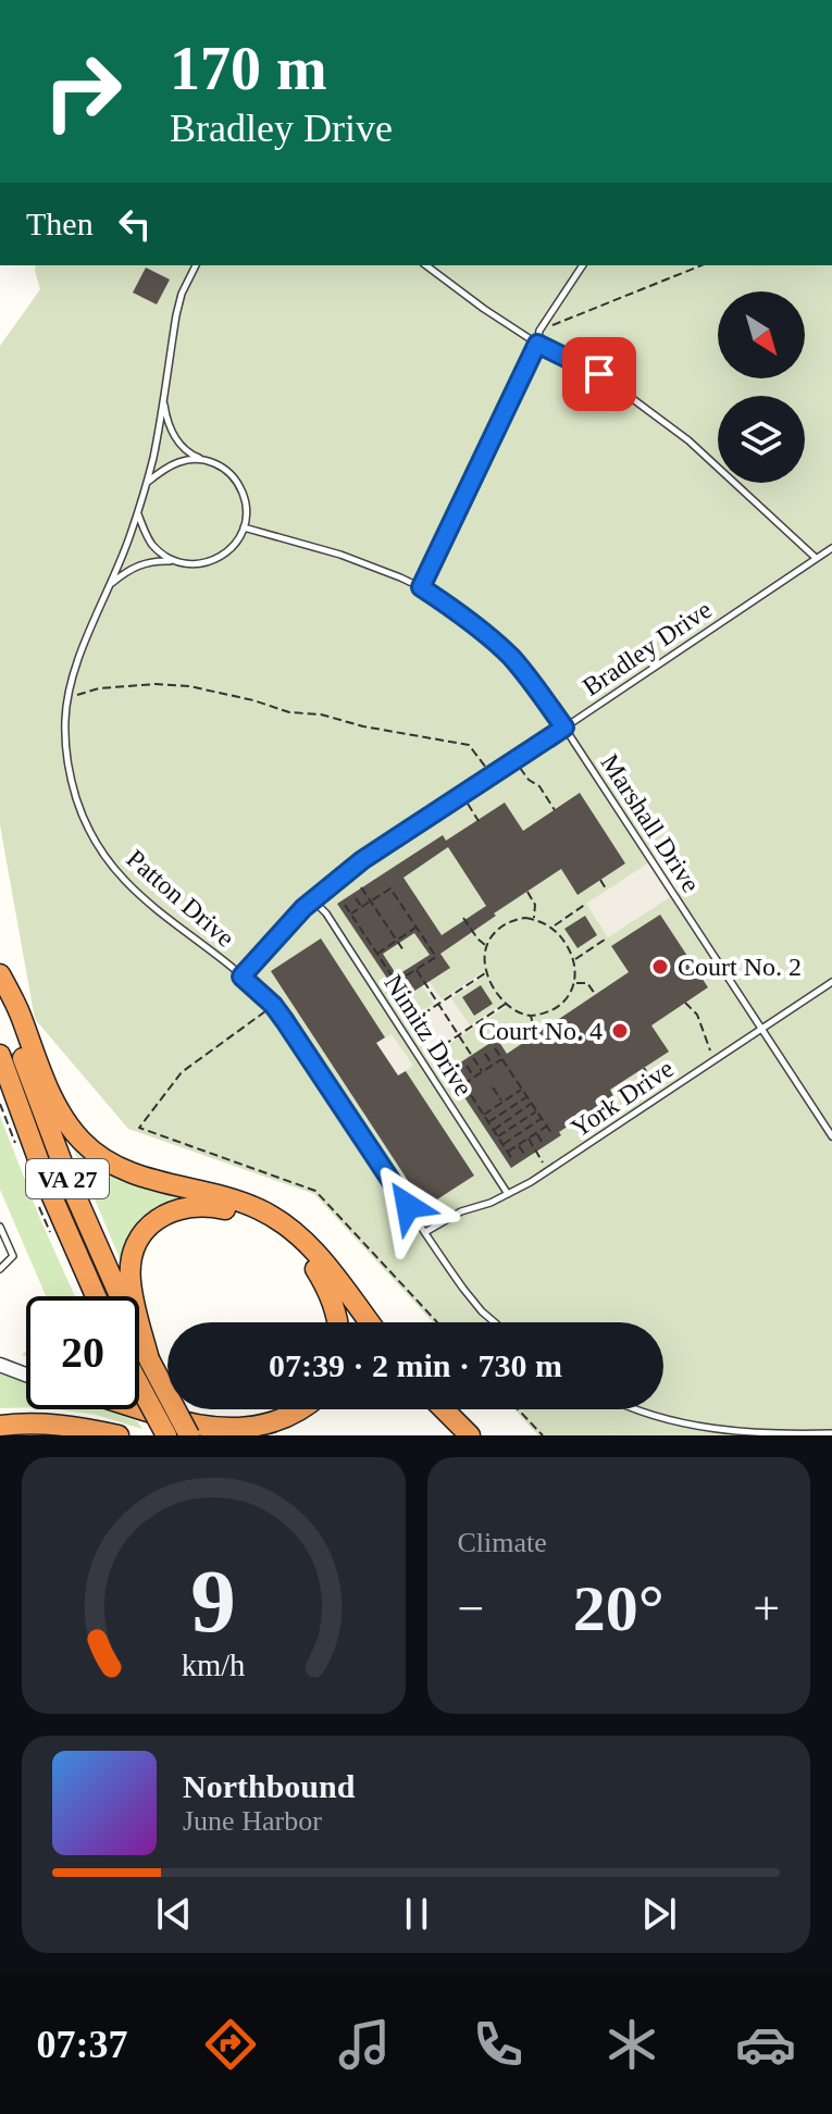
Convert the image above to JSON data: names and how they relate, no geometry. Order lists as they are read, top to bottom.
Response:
{
  "streets": {
    "highway": ["VA 27"],
    "lane": [
      "Bradley Drive",
      "Marshall Drive",
      "Patton Drive",
      "Nimitz Drive",
      "York Drive"
    ]
  },
  "crossings": [
    ["Bradley Drive", "Marshall Drive"],
    ["Bradley Drive", "Patton Drive"],
    ["Bradley Drive", "Nimitz Drive"],
    ["Marshall Drive", "Patton Drive"],
    ["Marshall Drive", "York Drive"],
    ["Patton Drive", "York Drive"],
    ["Nimitz Drive", "York Drive"]
  ],
  "places": ["Court No. 2", "Court No. 4"],
  "north": "bottom right",
  "page": {
    "turn": ["170 m", "Bradley Drive"],
    "then": "Then",
    "limit": "20",
    "trip": "07:39 · 2 min · 730 m",
    "tile": "Climate",
    "heat": ["−", "20°", "+"],
    "song": ["Northbound", "June Harbor"],
    "tabs": "07:37",
    "gauge": ["9", "km/h"]
  }
}
